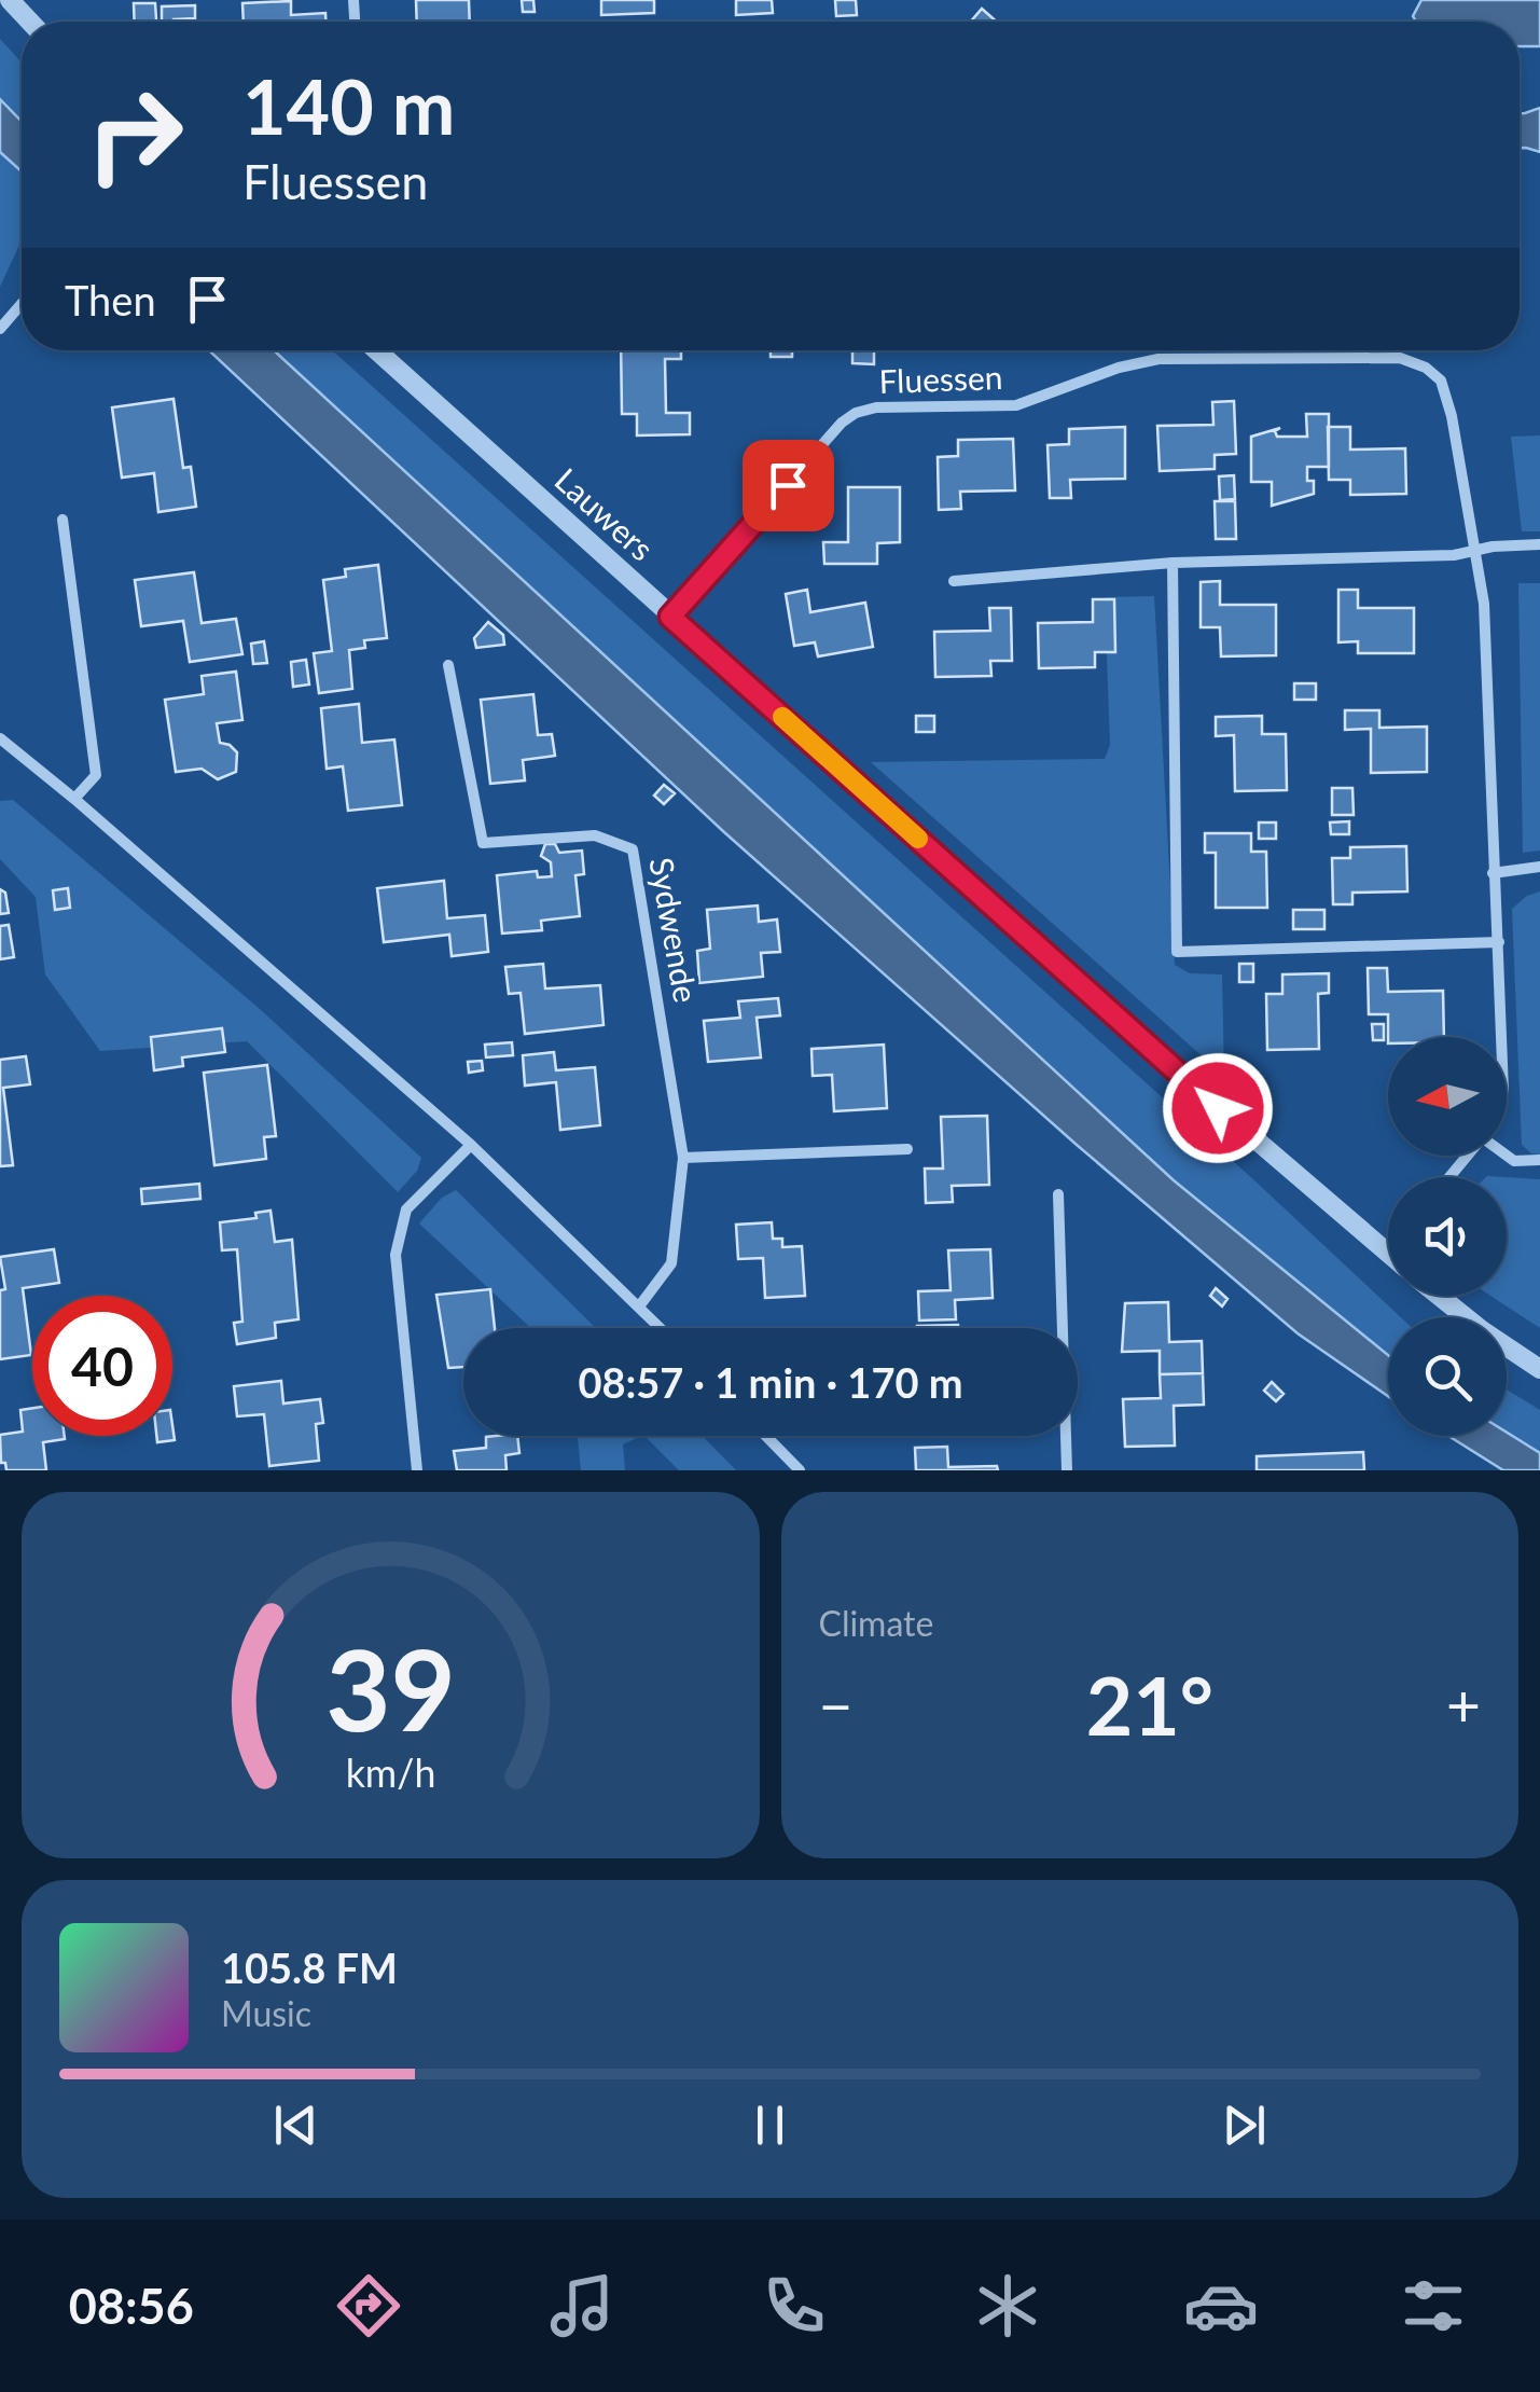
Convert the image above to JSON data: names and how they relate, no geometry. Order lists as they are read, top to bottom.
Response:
{
  "streets": {
    "street": ["Fluessen", "Lauwers", "Sydwende"]
  },
  "crossings": [
    ["Fluessen", "Lauwers"]
  ],
  "north": "left",
  "page": {
    "turn": ["140 m", "Fluessen"],
    "then": "Then",
    "limit": "40",
    "trip": "08:57 · 1 min · 170 m",
    "tile": "Climate",
    "heat": ["−", "21°", "+"],
    "song": ["105.8 FM", "Music"],
    "tabs": "08:56",
    "gauge": ["39", "km/h"]
  }
}
